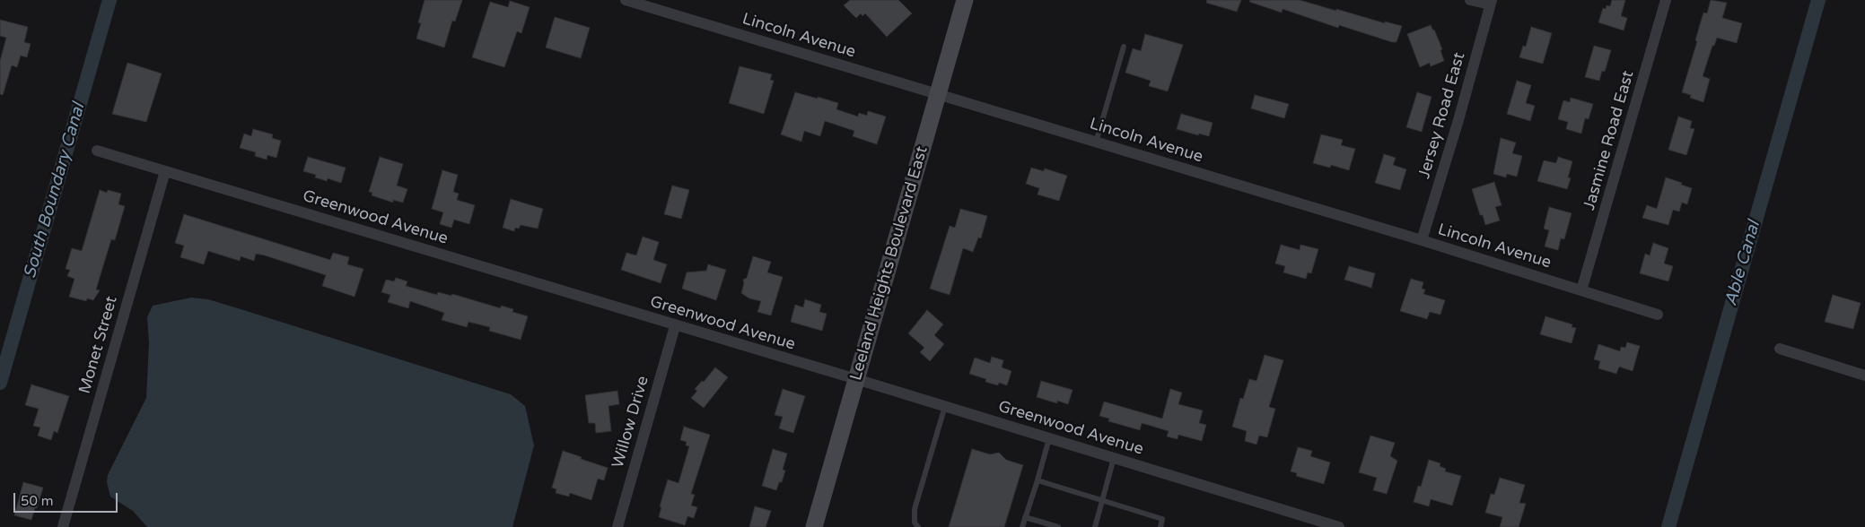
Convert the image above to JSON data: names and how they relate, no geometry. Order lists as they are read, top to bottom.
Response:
{
  "streets": {
    "main road": ["Leeland Heights Boulevard East"],
    "street": [
      "Lincoln Avenue",
      "Jersey Road East",
      "Jasmine Road East",
      "Greenwood Avenue",
      "Monet Street",
      "Willow Drive"
    ]
  },
  "crossings": [
    ["Lincoln Avenue", "Jersey Road East"],
    ["Lincoln Avenue", "Jasmine Road East"],
    ["Lincoln Avenue", "Leeland Heights Boulevard East"],
    ["Greenwood Avenue", "Leeland Heights Boulevard East"],
    ["Greenwood Avenue", "Monet Street"],
    ["Greenwood Avenue", "Willow Drive"]
  ],
  "water": ["South Boundary Canal", "Able Canal"],
  "scale_bar": "50 m"
}
